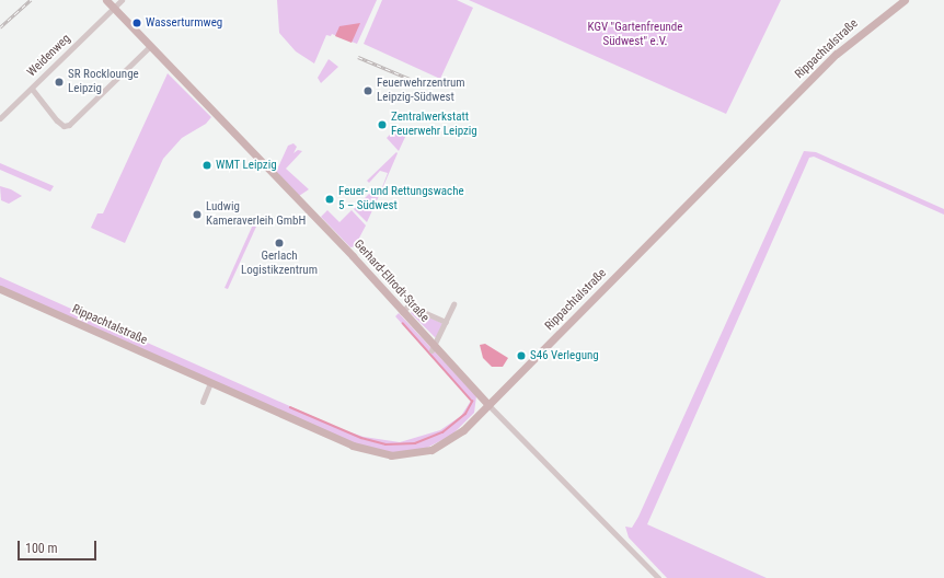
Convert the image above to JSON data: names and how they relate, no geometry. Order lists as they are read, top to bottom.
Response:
{
  "streets": {
    "main road": ["Rippachtalstraße", "Gerhard-Ellrodt-Straße"],
    "street": ["Weidenweg"]
  },
  "crossings": [
    ["Rippachtalstraße", "Gerhard-Ellrodt-Straße"],
    ["Weidenweg", "Gerhard-Ellrodt-Straße"]
  ],
  "parks": ["KGV \"Gartenfreunde Südwest\" e.V."],
  "places": [
    "Wasserturmweg",
    "SR Rocklounge Leipzig",
    "Feuerwehrzentrum Leipzig-Südwest",
    "Zentralwerkstatt Feuerwehr Leipzig",
    "WMT Leipzig",
    "Feuer- und Rettungswache 5 – Südwest",
    "Ludwig Kameraverleih GmbH",
    "Gerlach Logistikzentrum",
    "S46 Verlegung"
  ],
  "scale_bar": "100 m"
}
